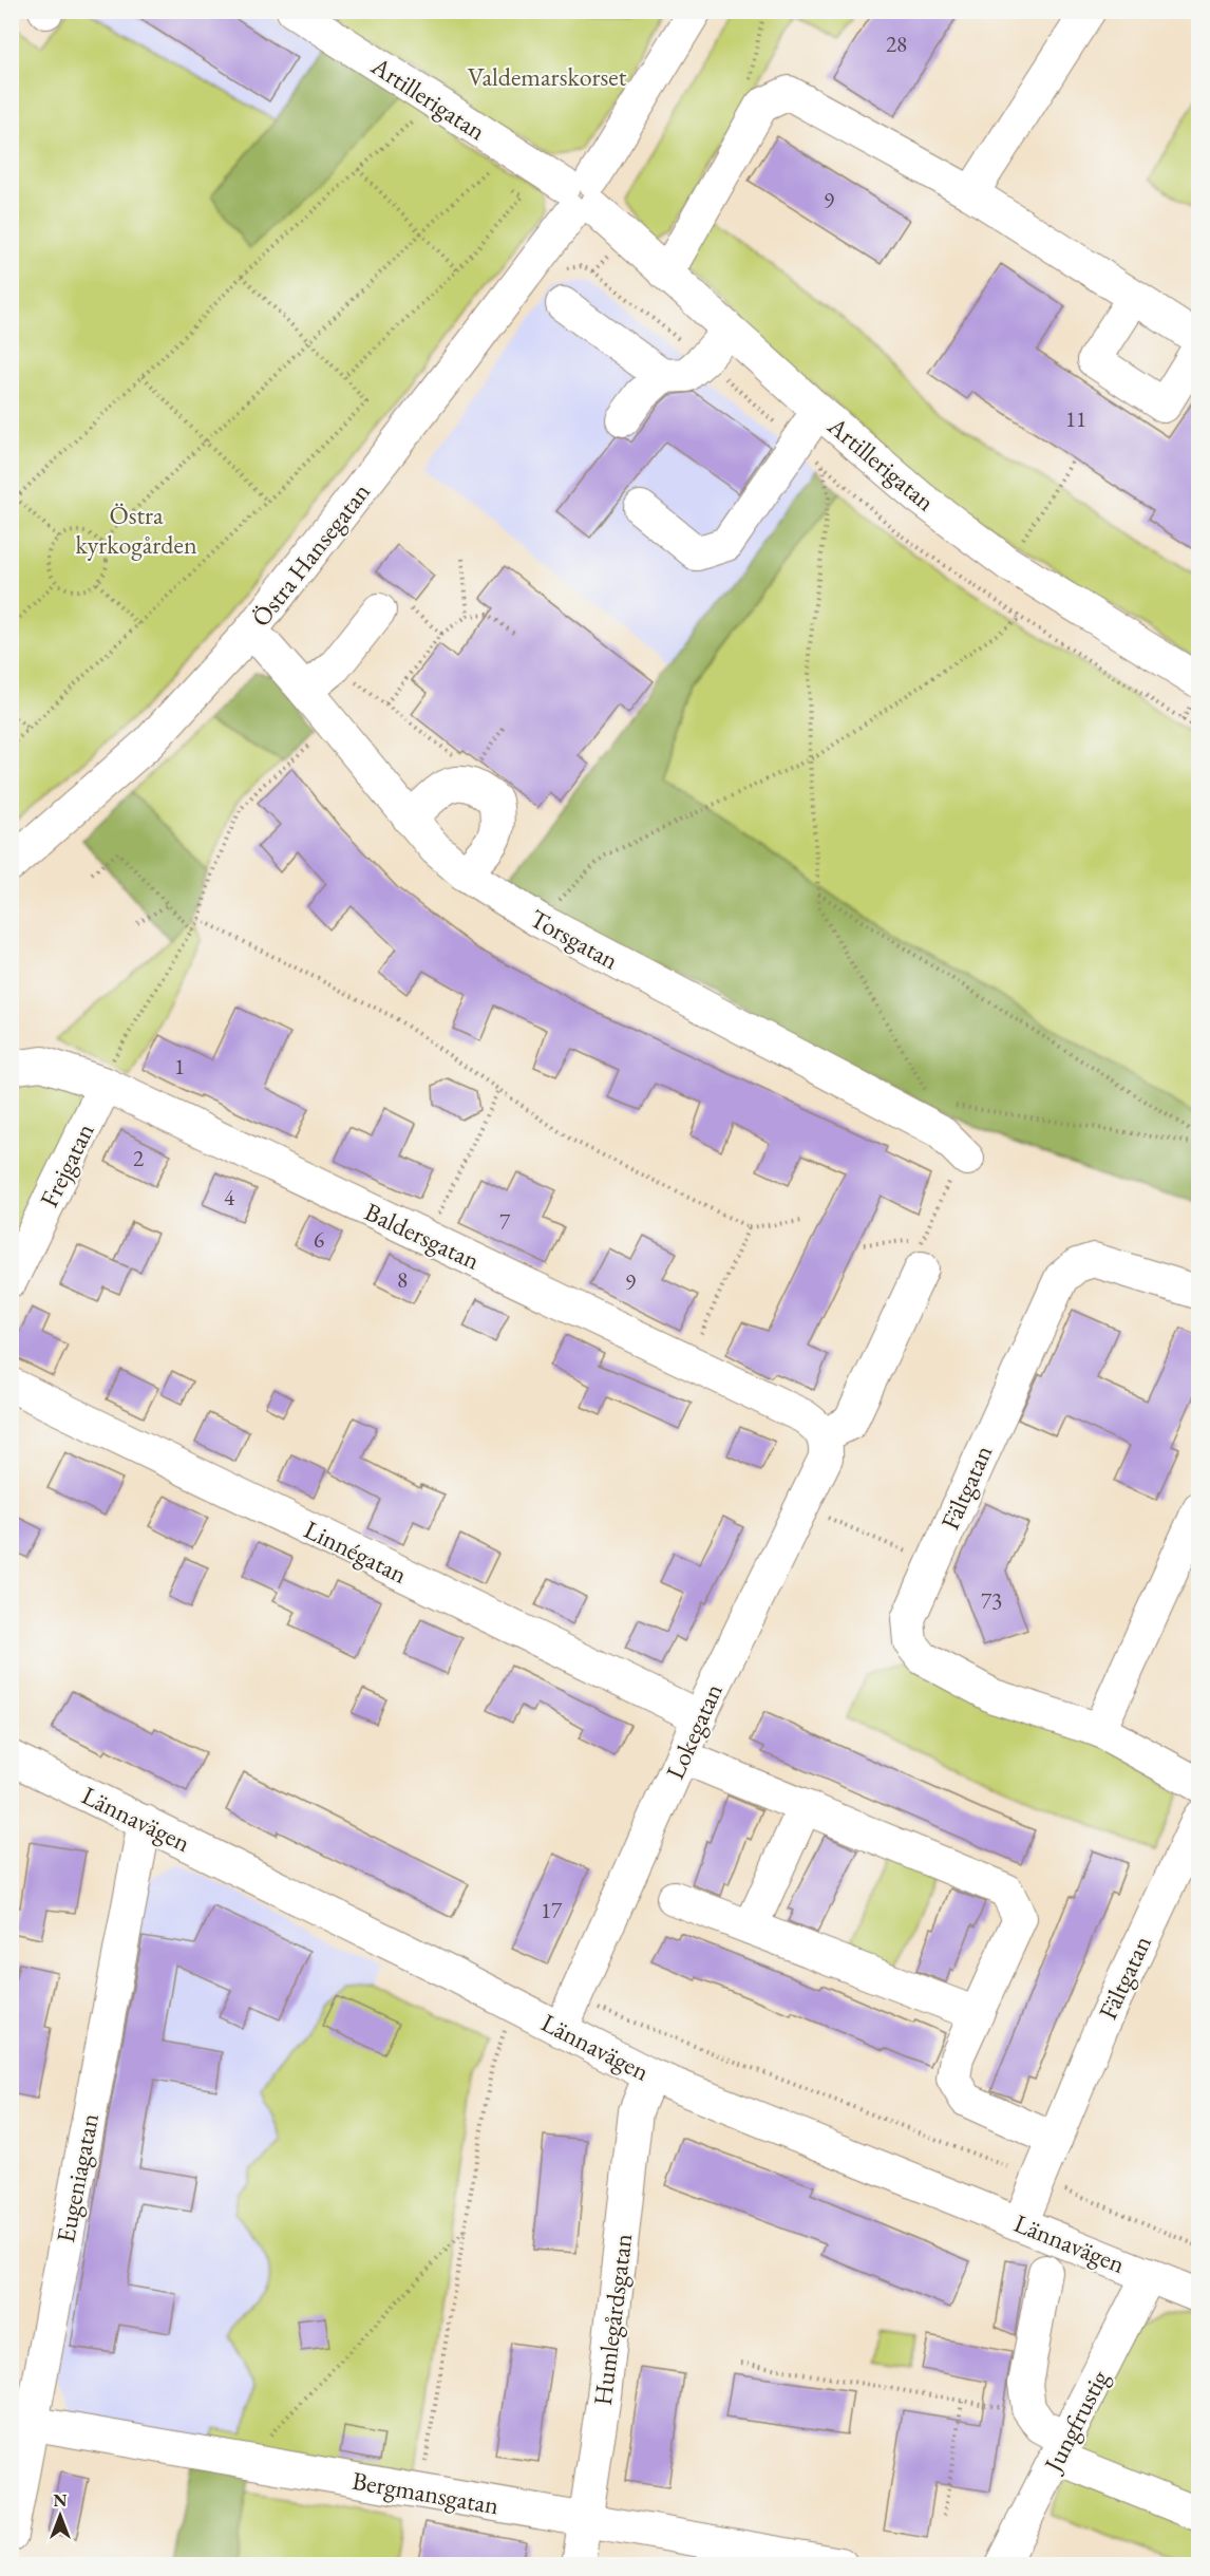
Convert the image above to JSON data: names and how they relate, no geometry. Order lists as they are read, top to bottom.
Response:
{
  "streets": {
    "street": [
      "Artillerigatan",
      "Östra Hansegatan",
      "Torsgatan",
      "Frejgatan",
      "Baldersgatan",
      "Fältgatan",
      "Linnégatan",
      "Lokegatan",
      "Lännavägen",
      "Eugeniagatan",
      "Humlegårdsgatan",
      "Jungfrustig",
      "Bergmansgatan"
    ]
  },
  "crossings": [
    ["Artillerigatan", "Östra Hansegatan"],
    ["Östra Hansegatan", "Torsgatan"],
    ["Frejgatan", "Baldersgatan"],
    ["Baldersgatan", "Lokegatan"],
    ["Fältgatan", "Lännavägen"],
    ["Linnégatan", "Lokegatan"],
    ["Lokegatan", "Lännavägen"],
    ["Lännavägen", "Eugeniagatan"],
    ["Lännavägen", "Humlegårdsgatan"],
    ["Lännavägen", "Jungfrustig"],
    ["Eugeniagatan", "Bergmansgatan"],
    ["Humlegårdsgatan", "Bergmansgatan"]
  ],
  "parks": ["Valdemarskorset", "Östra kyrkogården"],
  "house_numbers": [
    "28",
    "9",
    "11",
    "1",
    "2",
    "4",
    "7",
    "6",
    "8",
    "9",
    "73",
    "17"
  ],
  "north": "top"
}
